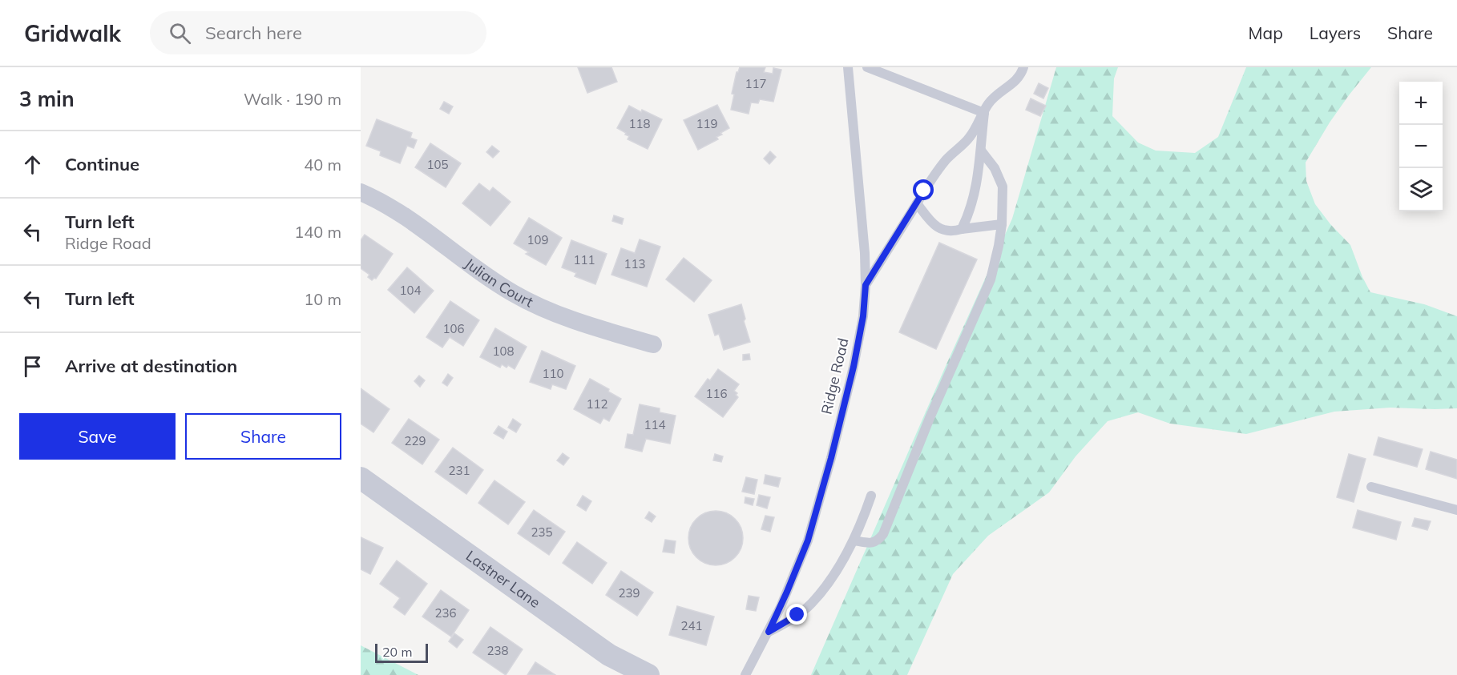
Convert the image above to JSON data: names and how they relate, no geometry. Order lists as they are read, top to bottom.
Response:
{
  "streets": {
    "street": ["Julian Court", "Lastner Lane"],
    "lane": ["Ridge Road"]
  },
  "house_numbers": [
    "117",
    "118",
    "119",
    "105",
    "109",
    "111",
    "113",
    "104",
    "106",
    "108",
    "110",
    "116",
    "112",
    "114",
    "229",
    "231",
    "235",
    "239",
    "236",
    "241",
    "238"
  ],
  "scale_bar": "20 m",
  "page": {
    "header": "Gridwalk",
    "search": "Search here",
    "nav": ["Map", "Layers", "Share"],
    "heading": ["3 min", "Walk · 190 m"],
    "map_buttons": ["+", "−"],
    "list": [
      ["Continue", "40 m"],
      ["Turn left", "Ridge Road", "140 m"],
      ["Turn left", "10 m"],
      "Arrive at destination"
    ],
    "buttons": ["Save", "Share"],
    "scale": "20 m"
  }
}
